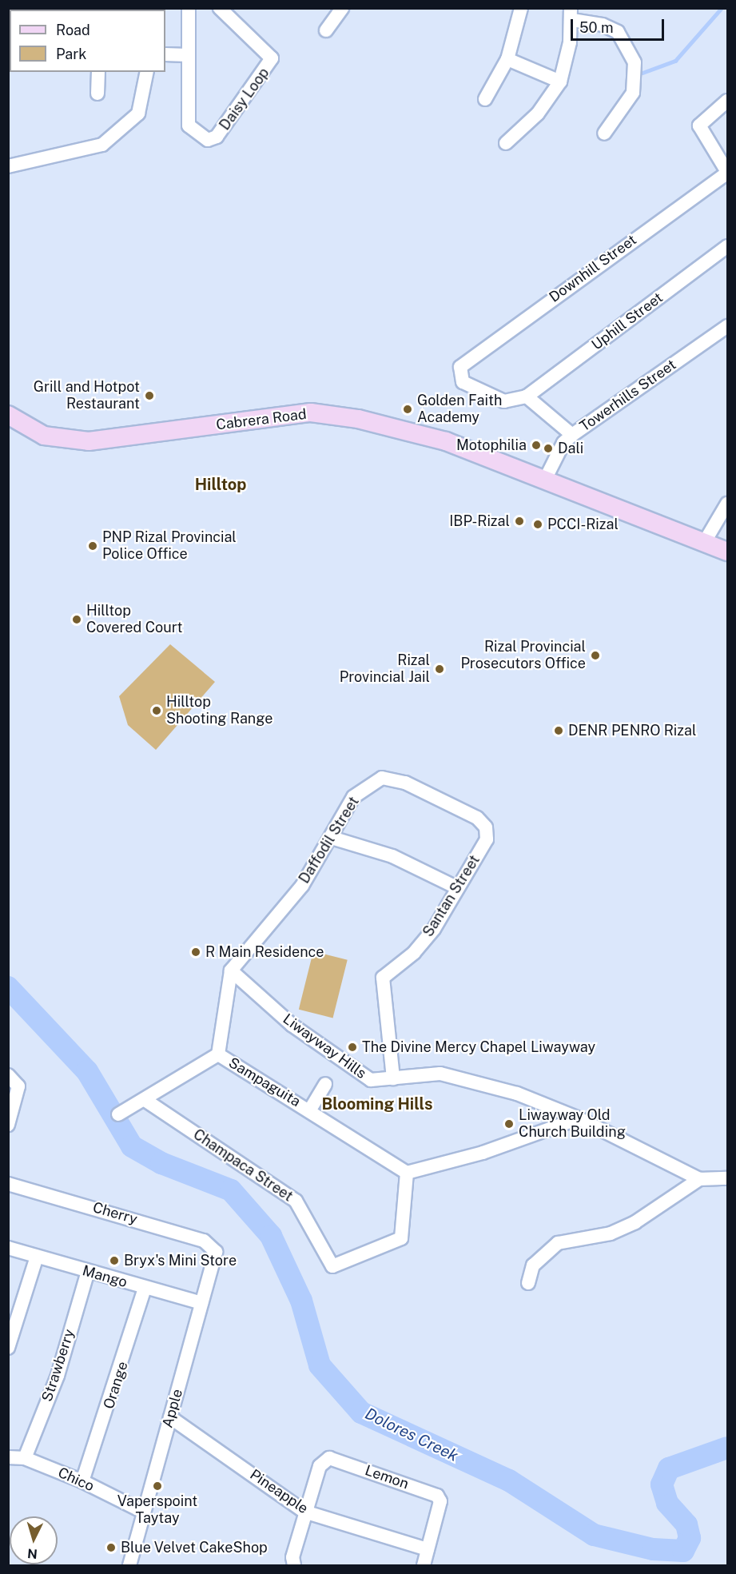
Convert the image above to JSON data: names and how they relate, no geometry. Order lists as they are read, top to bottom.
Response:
{
  "streets": {
    "main road": ["Cabrera Road"],
    "street": [
      "Daisy Loop",
      "Downhill Street",
      "Uphill Street",
      "Towerhills Street",
      "Daffodil Street",
      "Santan Street",
      "Liwayway Hills",
      "Sampaguita",
      "Champaca Street",
      "Cherry",
      "Mango",
      "Strawberry",
      "Orange",
      "Apple",
      "Lemon",
      "Chico",
      "Pineapple"
    ]
  },
  "crossings": [
    ["Downhill Street", "Uphill Street"],
    ["Towerhills Street", "Cabrera Road"],
    ["Daffodil Street", "Santan Street"],
    ["Daffodil Street", "Liwayway Hills"],
    ["Santan Street", "Liwayway Hills"],
    ["Sampaguita", "Champaca Street"],
    ["Cherry", "Apple"],
    ["Mango", "Strawberry"],
    ["Mango", "Orange"],
    ["Mango", "Apple"],
    ["Strawberry", "Chico"],
    ["Orange", "Chico"],
    ["Apple", "Chico"],
    ["Apple", "Pineapple"],
    ["Lemon", "Pineapple"]
  ],
  "districts": ["Hilltop", "Blooming Hills"],
  "water": ["Dolores Creek"],
  "places": [
    "Grill and Hotpot Restaurant",
    "Golden Faith Academy",
    "Motophilia",
    "Dali",
    "IBP-Rizal",
    "PCCI-Rizal",
    "PNP Rizal Provincial Police Office",
    "Hilltop Covered Court",
    "Rizal Provincial Prosecutors Office",
    "Rizal Provincial Jail",
    "Hilltop Shooting Range",
    "DENR PENRO Rizal",
    "R Main Residence",
    "The Divine Mercy Chapel Liwayway",
    "Liwayway Old Church Building",
    "Bryx's Mini Store",
    "Vaperspoint Taytay",
    "Blue Velvet CakeShop"
  ],
  "legend": ["Road", "Park"],
  "scale_bar": "50 m",
  "north": "bottom"
}
